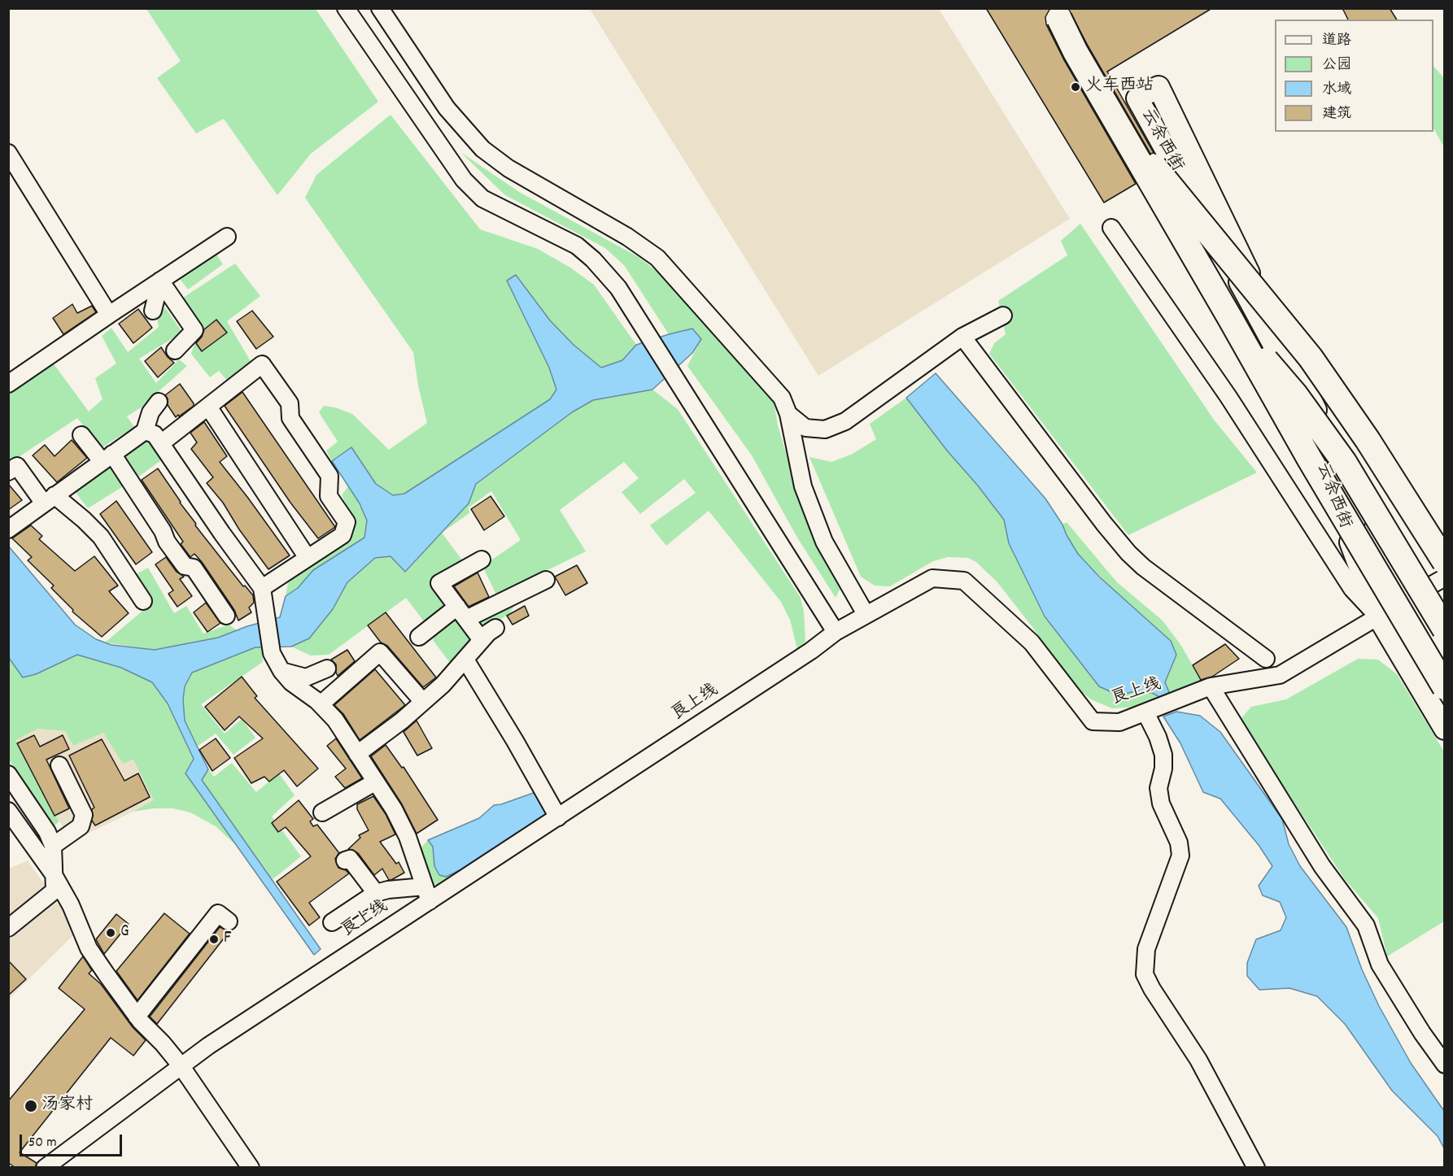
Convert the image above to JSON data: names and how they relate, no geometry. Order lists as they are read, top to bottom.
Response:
{
  "streets": {
    "main road": ["云余西街"],
    "street": ["良上线"]
  },
  "crossings": [
    ["云余西街", "良上线"]
  ],
  "places": [
    "火车西站",
    "G",
    "F",
    "汤家村"
  ],
  "legend": [
    "道路",
    "公园",
    "水域",
    "建筑"
  ],
  "scale_bar": "50 m"
}
